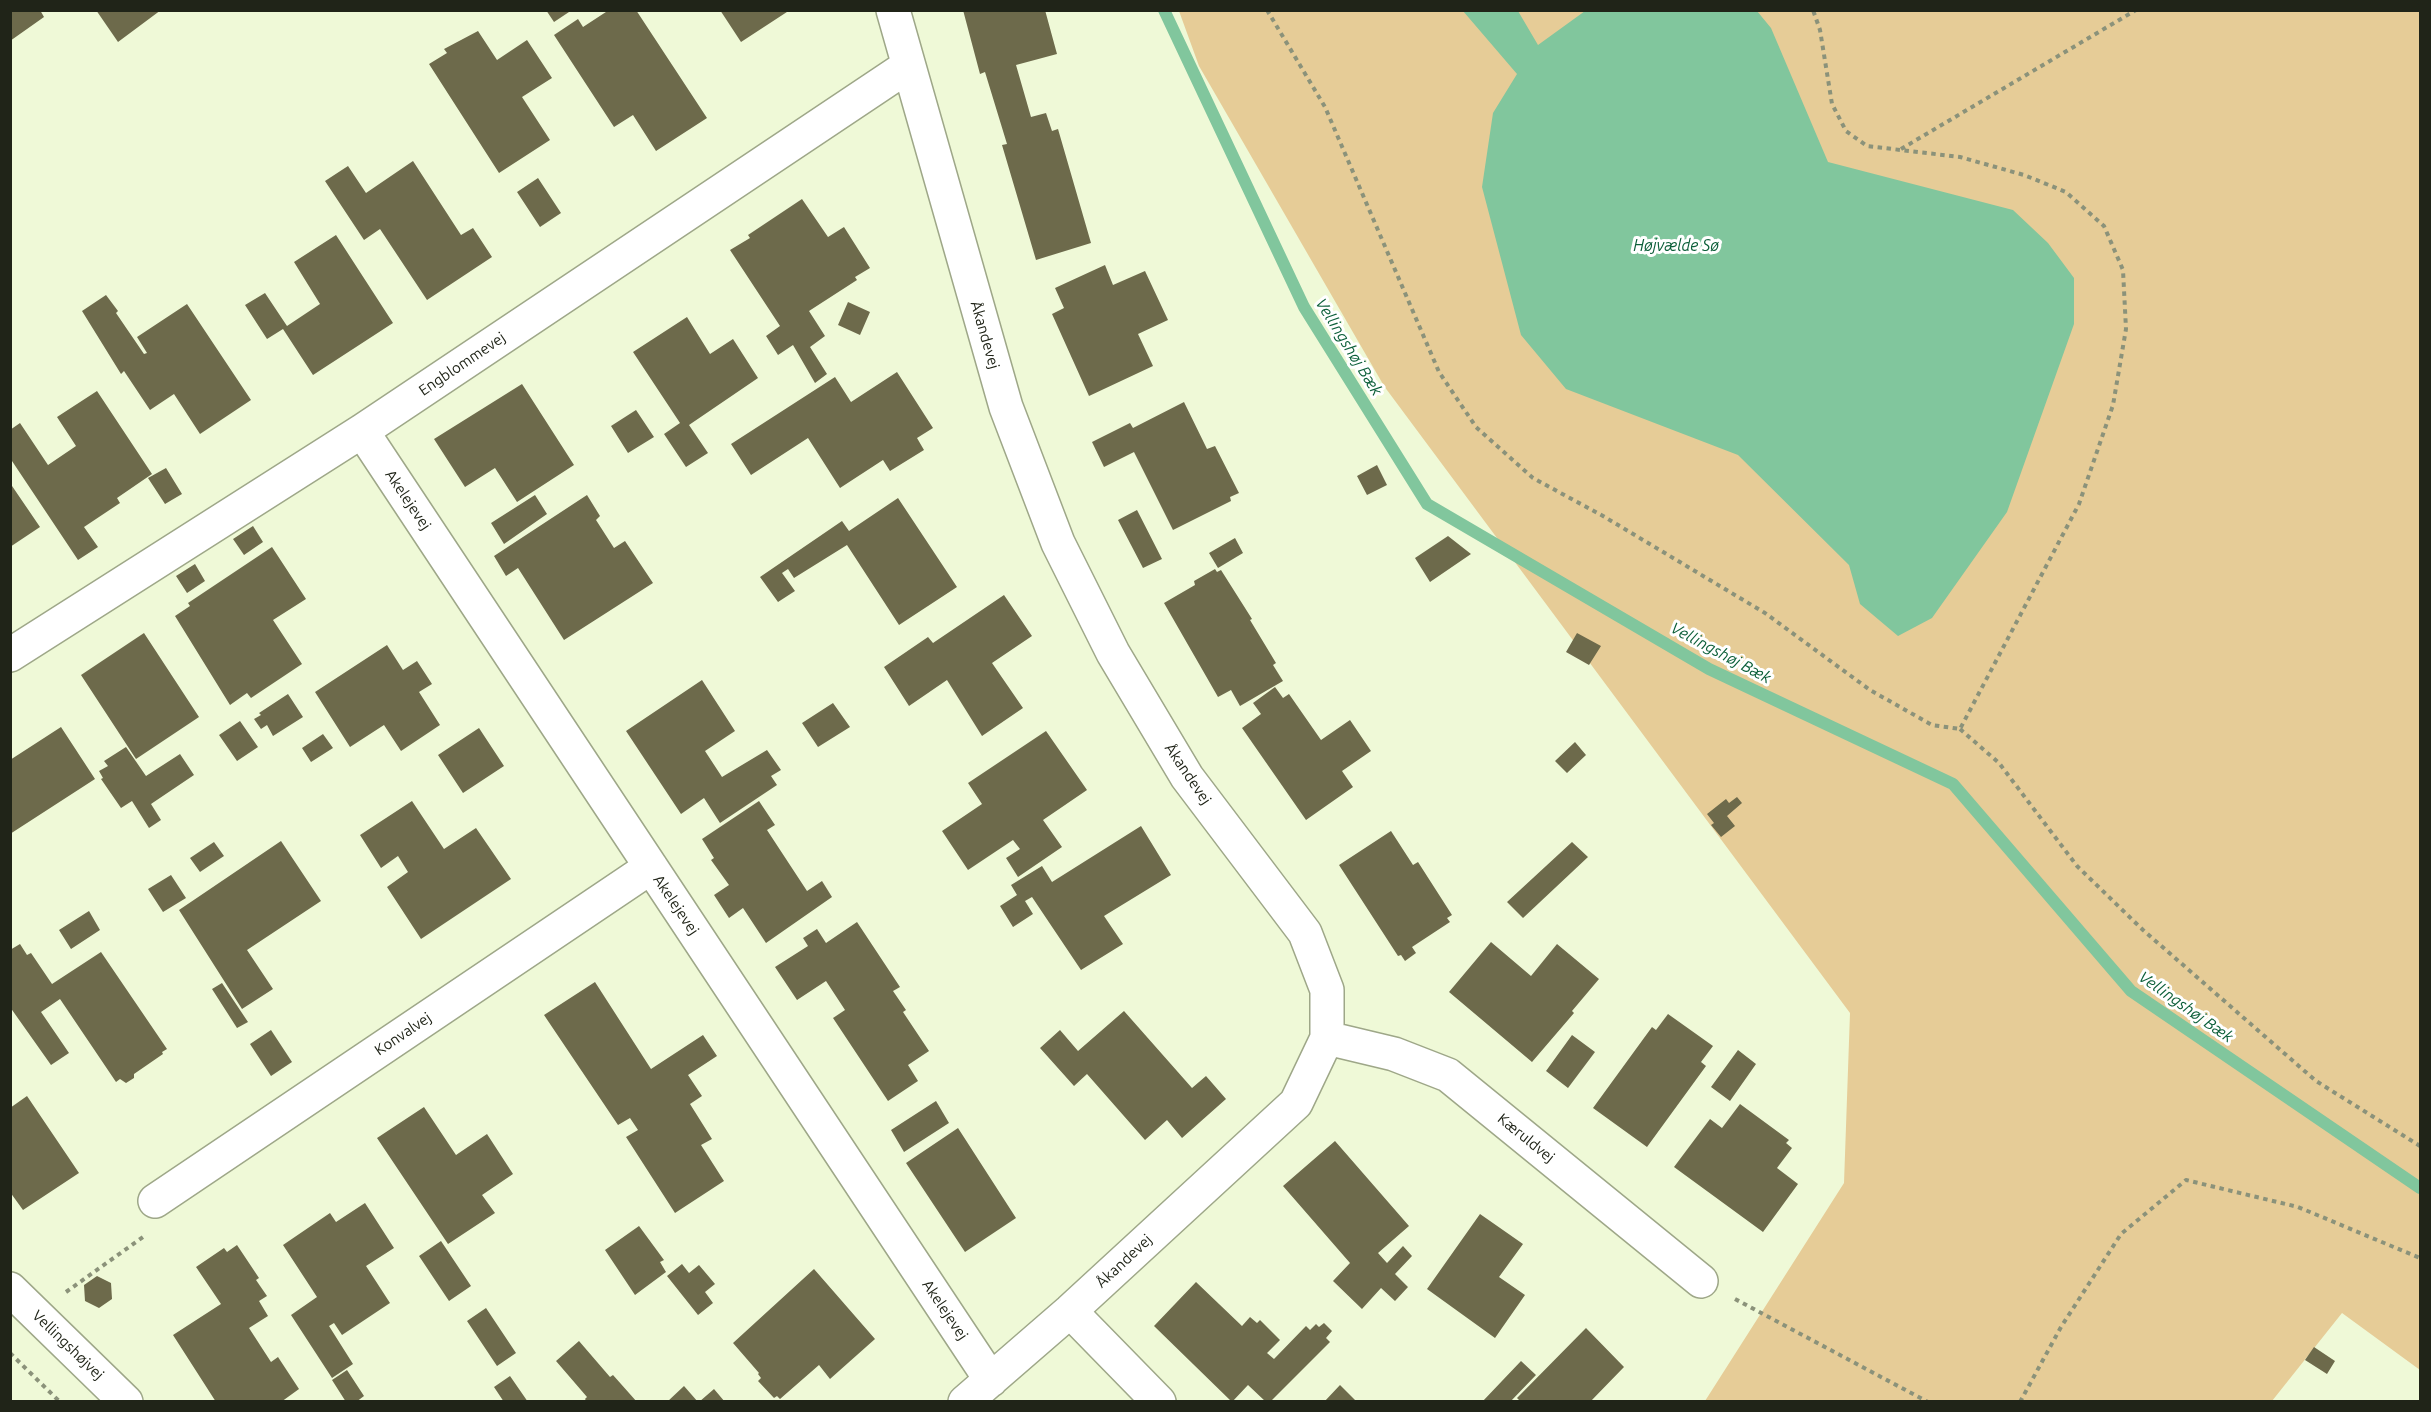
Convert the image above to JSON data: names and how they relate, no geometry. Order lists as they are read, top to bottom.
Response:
{
  "streets": {
    "street": [
      "Åkandevej",
      "Engblommevej",
      "Akelejevej",
      "Konvalvej",
      "Kæruldvej",
      "Vellingshøjvej"
    ]
  },
  "crossings": [
    ["Åkandevej", "Engblommevej"],
    ["Åkandevej", "Akelejevej"],
    ["Åkandevej", "Kæruldvej"],
    ["Engblommevej", "Akelejevej"],
    ["Akelejevej", "Konvalvej"]
  ],
  "water": ["Højvælde Sø", "Vellingshøj Bæk"]
}
